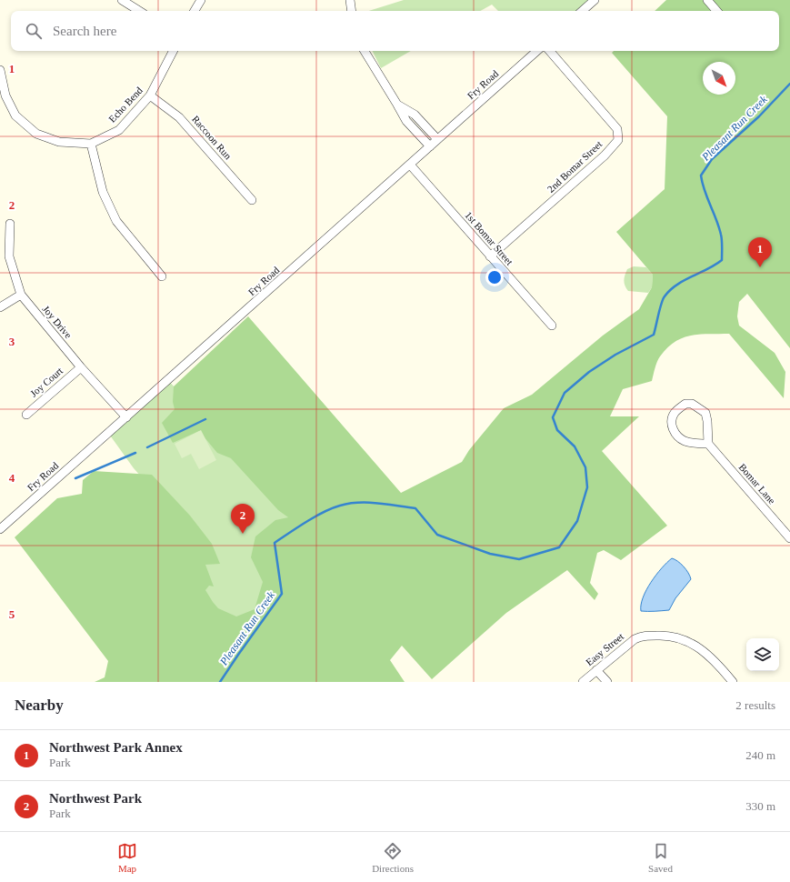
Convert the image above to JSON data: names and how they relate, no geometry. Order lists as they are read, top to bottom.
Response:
{
  "streets": {
    "street": [
      "Fry Road",
      "Echo Bend",
      "Raccoon Run",
      "2nd Bomar Street",
      "1st Bomar Street",
      "Joy Drive",
      "Joy Court",
      "Bomar Lane",
      "Easy Street"
    ]
  },
  "crossings": [
    ["Fry Road", "1st Bomar Street"],
    ["Fry Road", "Joy Drive"],
    ["Echo Bend", "Raccoon Run"],
    ["2nd Bomar Street", "1st Bomar Street"],
    ["Joy Drive", "Joy Court"]
  ],
  "water": ["Pleasant Run Creek"],
  "north": "bottom right",
  "page": {
    "search": "Search here",
    "pins": ["1", "2"],
    "heading": ["Nearby", "2 results"],
    "list": [
      {
        "mark": "1",
        "name": "Northwest Park Annex",
        "note": "Park",
        "value": "240 m"
      },
      {
        "mark": "2",
        "name": "Northwest Park",
        "note": "Park",
        "value": "330 m"
      }
    ],
    "nav": ["Map", "Directions", "Saved"]
  },
  "grid": {
    "rows": [
      "1",
      "2",
      "3",
      "4",
      "5"
    ]
  }
}
